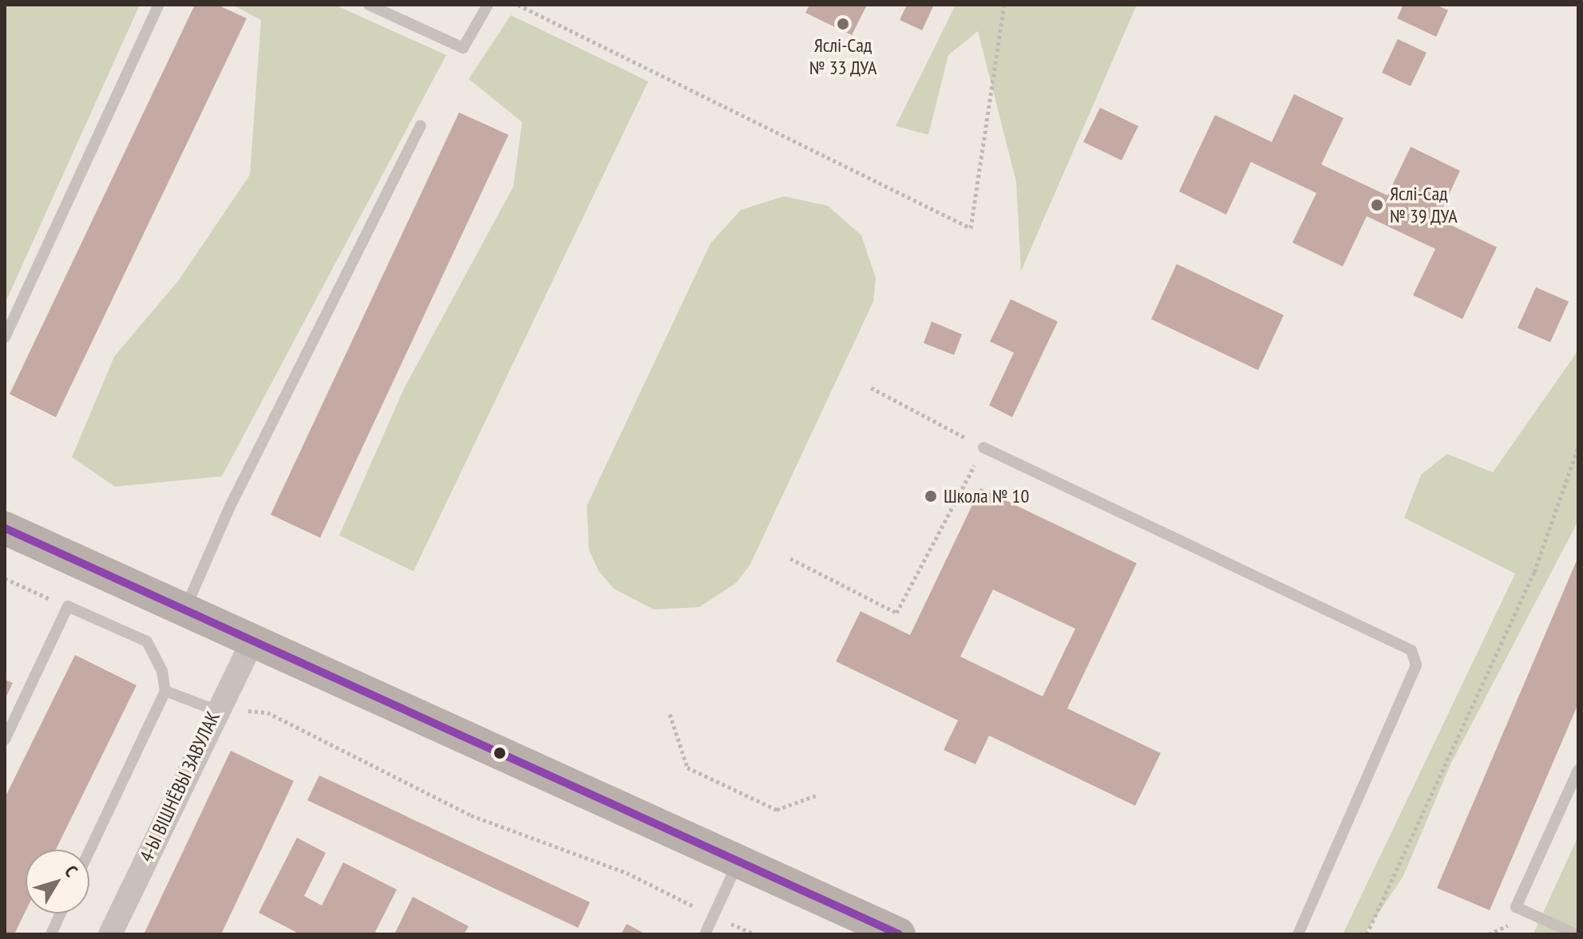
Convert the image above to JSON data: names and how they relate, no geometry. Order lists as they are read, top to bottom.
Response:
{
  "streets": {
    "street": ["4-Ы ВІШНЁВЫ ЗАВУЛАК"]
  },
  "places": ["Яслі-Сад № 33 ДУА", "Яслі-Сад № 39 ДУА", "Школа № 10"],
  "north": "top right"
}
